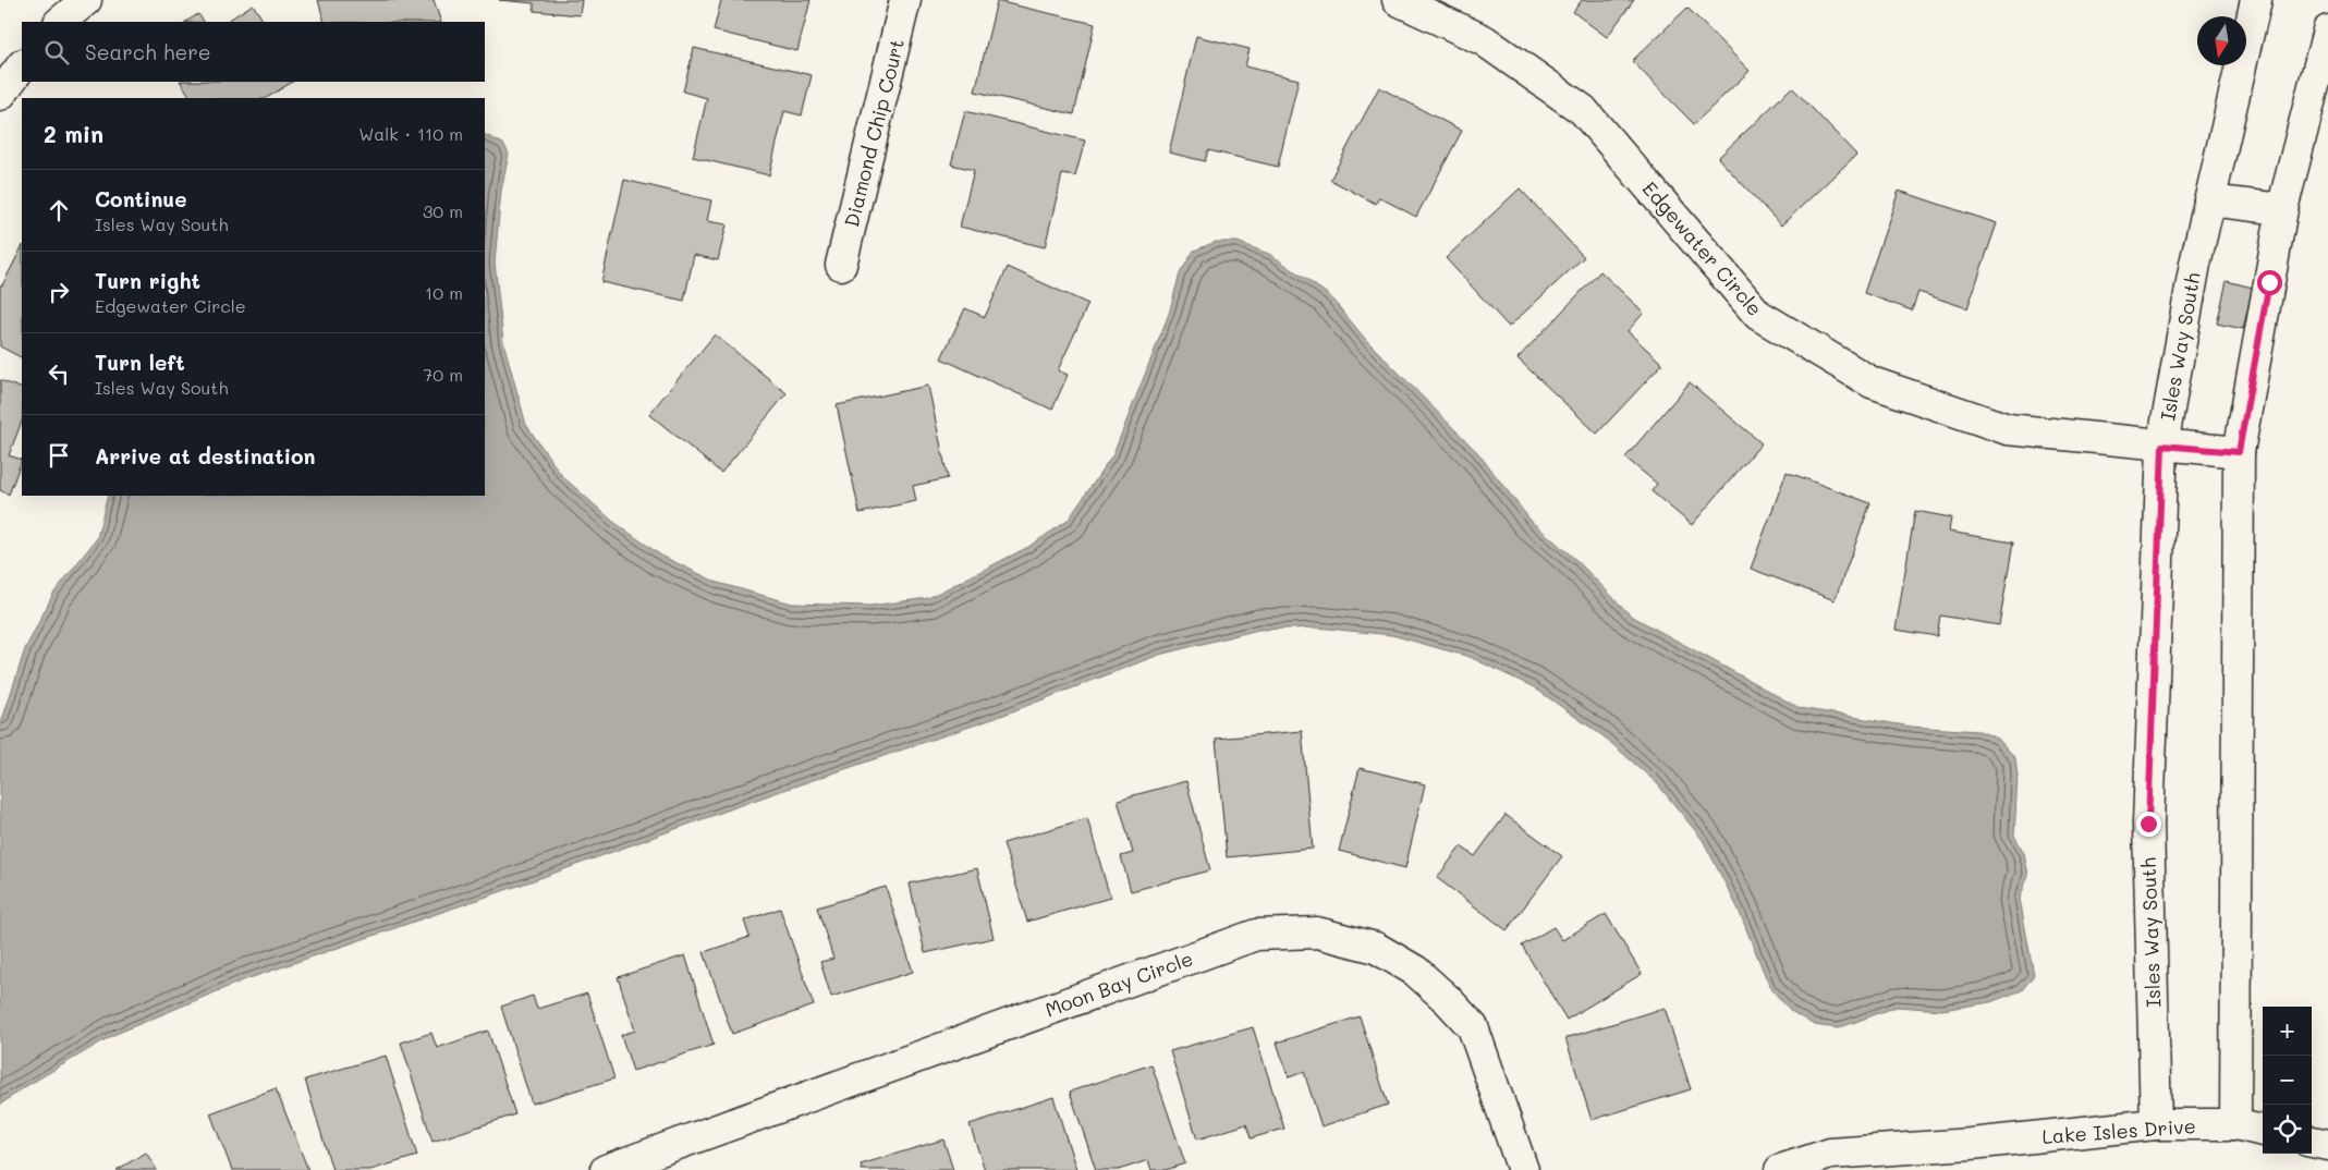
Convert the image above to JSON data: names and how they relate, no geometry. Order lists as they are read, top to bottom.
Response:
{
  "streets": {
    "street": [
      "Diamond Chip Court",
      "Edgewater Circle",
      "Isles Way South",
      "Moon Bay Circle",
      "Lake Isles Drive"
    ]
  },
  "crossings": [
    ["Edgewater Circle", "Isles Way South"],
    ["Isles Way South", "Lake Isles Drive"]
  ],
  "north": "bottom",
  "page": {
    "search": "Search here",
    "heading": ["2 min", "Walk · 110 m"],
    "list": [
      ["Continue", "Isles Way South", "30 m"],
      ["Turn right", "Edgewater Circle", "10 m"],
      ["Turn left", "Isles Way South", "70 m"],
      "Arrive at destination"
    ],
    "map_buttons": ["+", "−"]
  }
}
